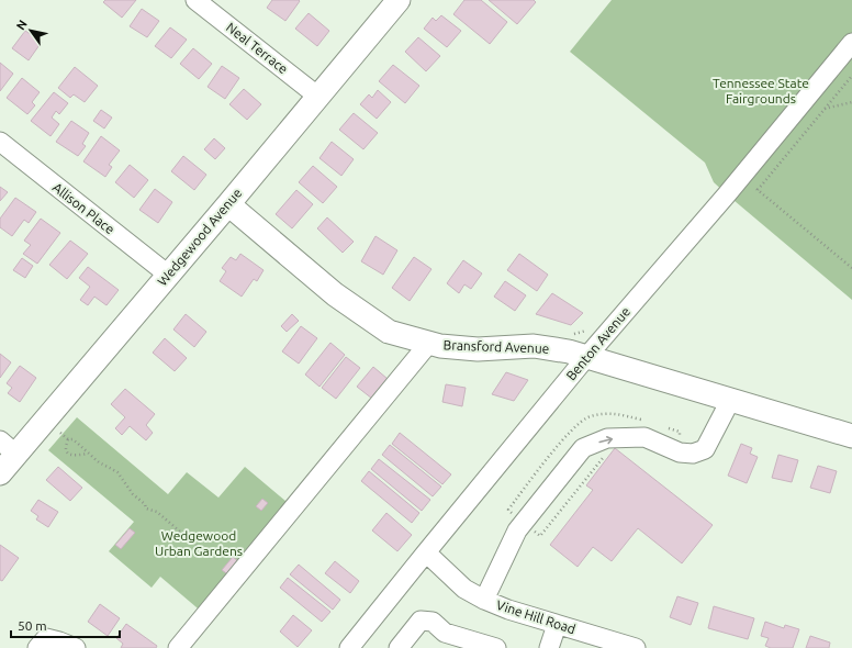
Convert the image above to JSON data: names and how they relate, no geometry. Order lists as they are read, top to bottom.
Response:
{
  "streets": {
    "main road": ["Wedgewood Avenue", "Bransford Avenue"],
    "street": [
      "Neal Terrace",
      "Allison Place",
      "Benton Avenue",
      "Vine Hill Road"
    ]
  },
  "crossings": [
    ["Neal Terrace", "Wedgewood Avenue"],
    ["Allison Place", "Wedgewood Avenue"],
    ["Wedgewood Avenue", "Bransford Avenue"],
    ["Benton Avenue", "Bransford Avenue"],
    ["Benton Avenue", "Vine Hill Road"]
  ],
  "parks": ["Tennessee State Fairgrounds", "Wedgewood Urban Gardens"],
  "scale_bar": "50 m",
  "north": "top left"
}
